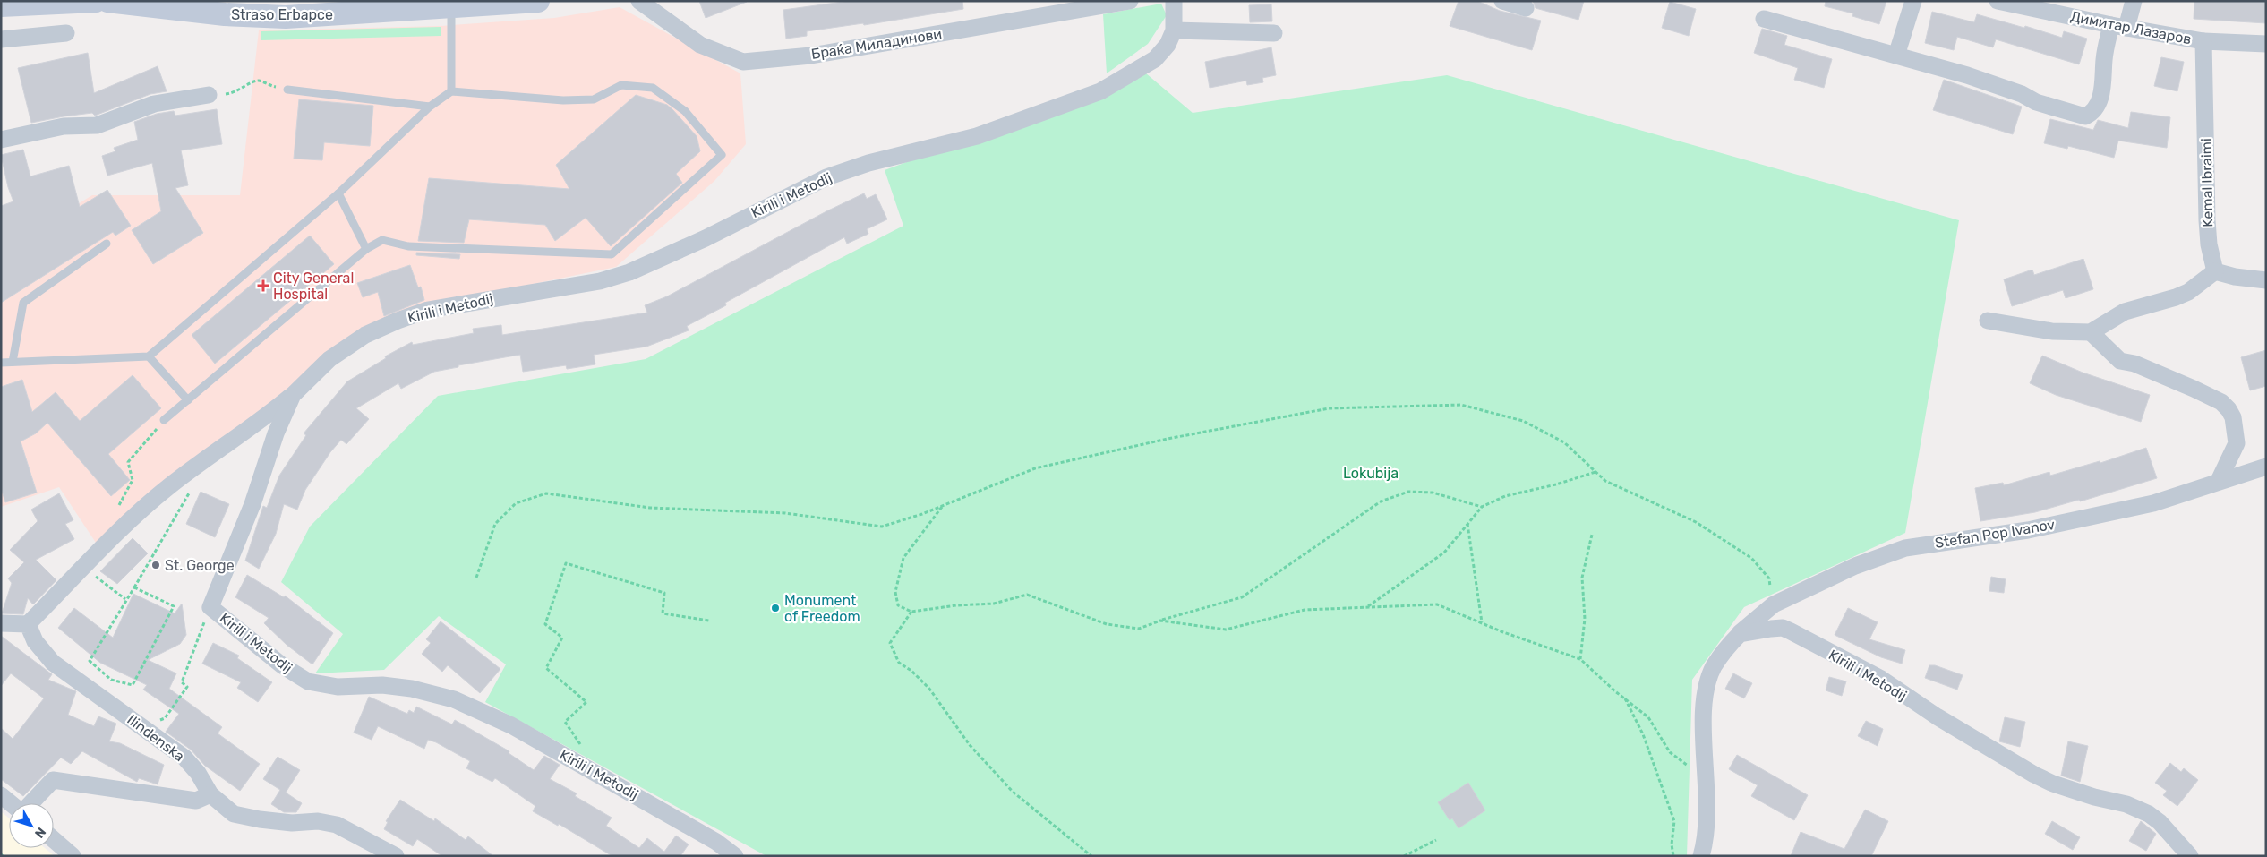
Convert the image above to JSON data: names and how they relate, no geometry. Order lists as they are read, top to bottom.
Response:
{
  "streets": {
    "main road": ["Straso Erbapce"],
    "street": [
      "Димитар Лазаров",
      "Браќа Миладинови",
      "Kemal Ibraimi",
      "Kirili i Metodij",
      "Stefan Pop Ivanov",
      "Ilindenska"
    ]
  },
  "crossings": [
    ["Димитар Лазаров", "Kemal Ibraimi"],
    ["Kirili i Metodij", "Stefan Pop Ivanov"]
  ],
  "parks": ["Lokubija"],
  "places": {
    "health": ["City General Hospital"],
    "other": ["St. George", "Monument of Freedom"]
  },
  "north": "bottom right"
}
